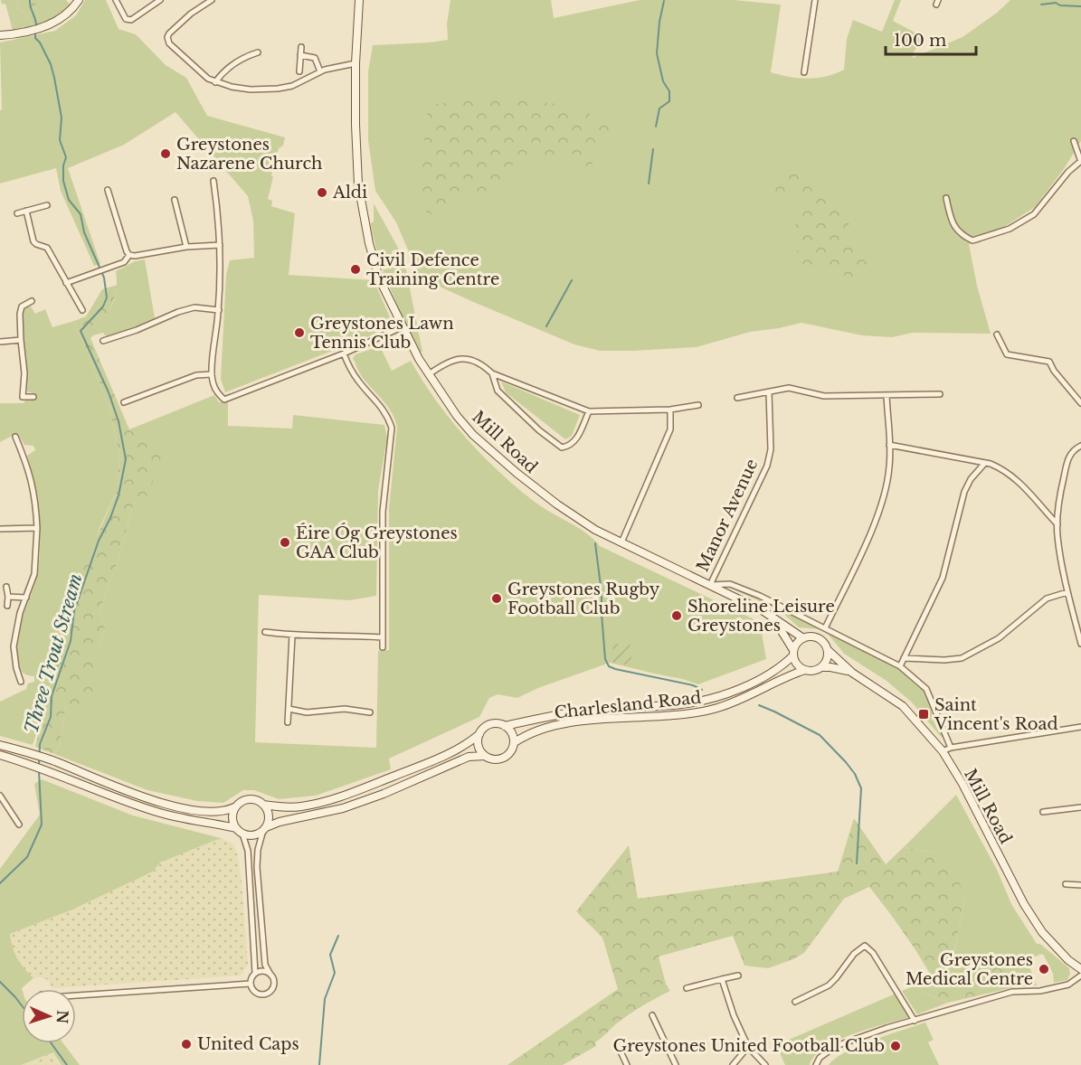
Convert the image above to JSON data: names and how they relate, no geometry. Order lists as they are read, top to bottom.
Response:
{
  "streets": {
    "main road": ["Mill Road", "Charlesland Road"],
    "street": ["Manor Avenue"]
  },
  "crossings": [
    ["Mill Road", "Manor Avenue"],
    ["Mill Road", "Charlesland Road"]
  ],
  "water": ["Three Trout Stream"],
  "places": {
    "other": [
      "Greystones Nazarene Church",
      "Aldi",
      "Civil Defence Training Centre",
      "Greystones Lawn Tennis Club",
      "Éire Óg Greystones GAA Club",
      "Greystones Rugby Football Club",
      "Shoreline Leisure Greystones",
      "Greystones Medical Centre",
      "United Caps",
      "Greystones United Football Club"
    ],
    "transit": ["Saint Vincent's Road"]
  },
  "scale_bar": "100 m",
  "north": "right"
}
